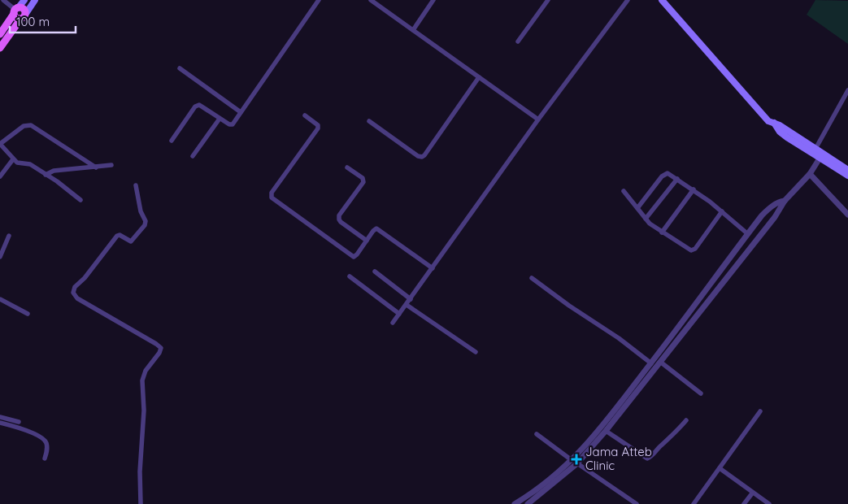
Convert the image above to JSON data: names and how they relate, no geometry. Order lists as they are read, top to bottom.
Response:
{
  "places": {
    "health": ["Jama Atteb Clinic"]
  },
  "scale_bar": "100 m"
}
